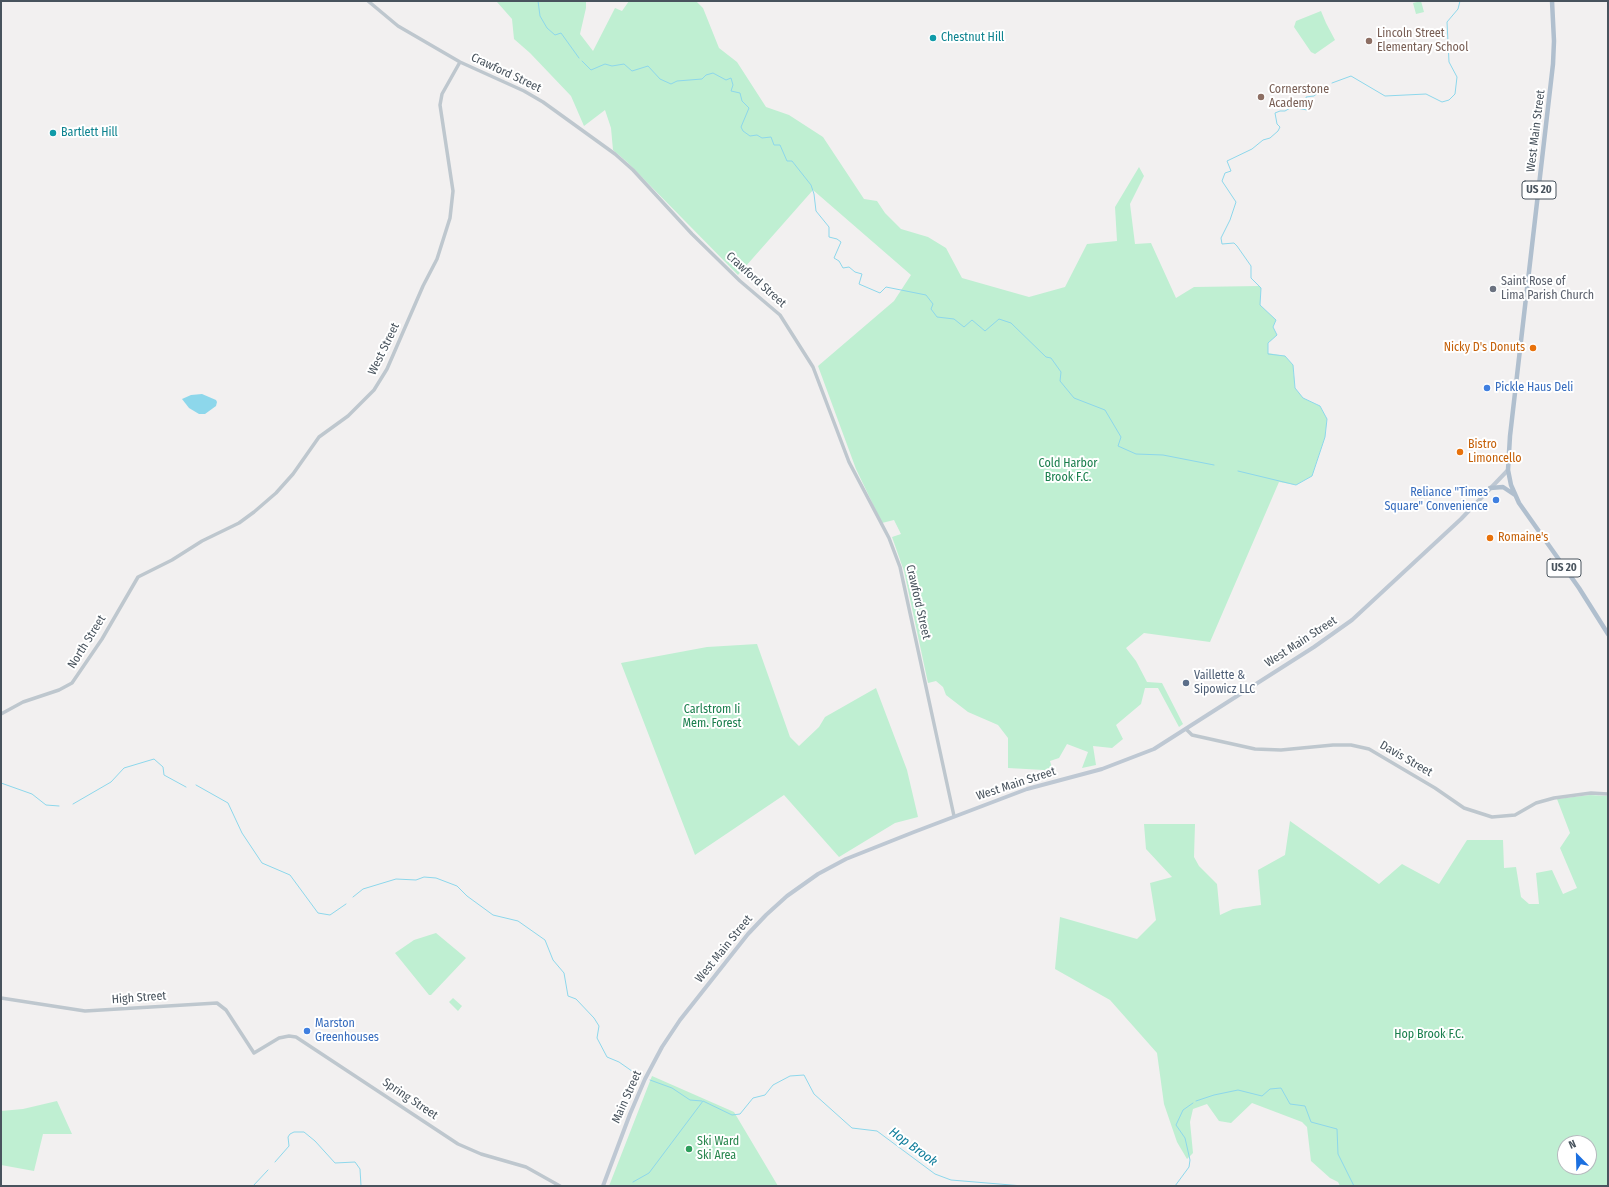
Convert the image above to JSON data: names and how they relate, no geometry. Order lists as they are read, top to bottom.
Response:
{
  "streets": {
    "main road": ["West Main Street", "US 20", "Main Street"],
    "street": [
      "Crawford Street",
      "West Street",
      "North Street",
      "Davis Street",
      "High Street",
      "Spring Street"
    ]
  },
  "crossings": [
    ["Crawford Street", "West Main Street"],
    ["Crawford Street", "West Street"],
    ["West Main Street", "US 20"],
    ["West Main Street", "Davis Street"],
    ["West Main Street", "Main Street"],
    ["West Street", "North Street"],
    ["High Street", "Spring Street"]
  ],
  "water": ["Hop Brook"],
  "parks": ["Cold Harbor Brook F.C.", "Carlstrom Ii Mem. Forest", "Hop Brook F.C."],
  "places": [
    "Chestnut Hill",
    "Lincoln Street Elementary School",
    "Cornerstone Academy",
    "Bartlett Hill",
    "Saint Rose of Lima Parish Church",
    "Nicky D's Donuts",
    "Pickle Haus Deli",
    "Bistro Limoncello",
    "Reliance \"Times Square\" Convenience",
    "Romaine's",
    "Vaillette & Sipowicz LLC",
    "Marston Greenhouses",
    "Ski Ward Ski Area"
  ],
  "north": "top left"
}
